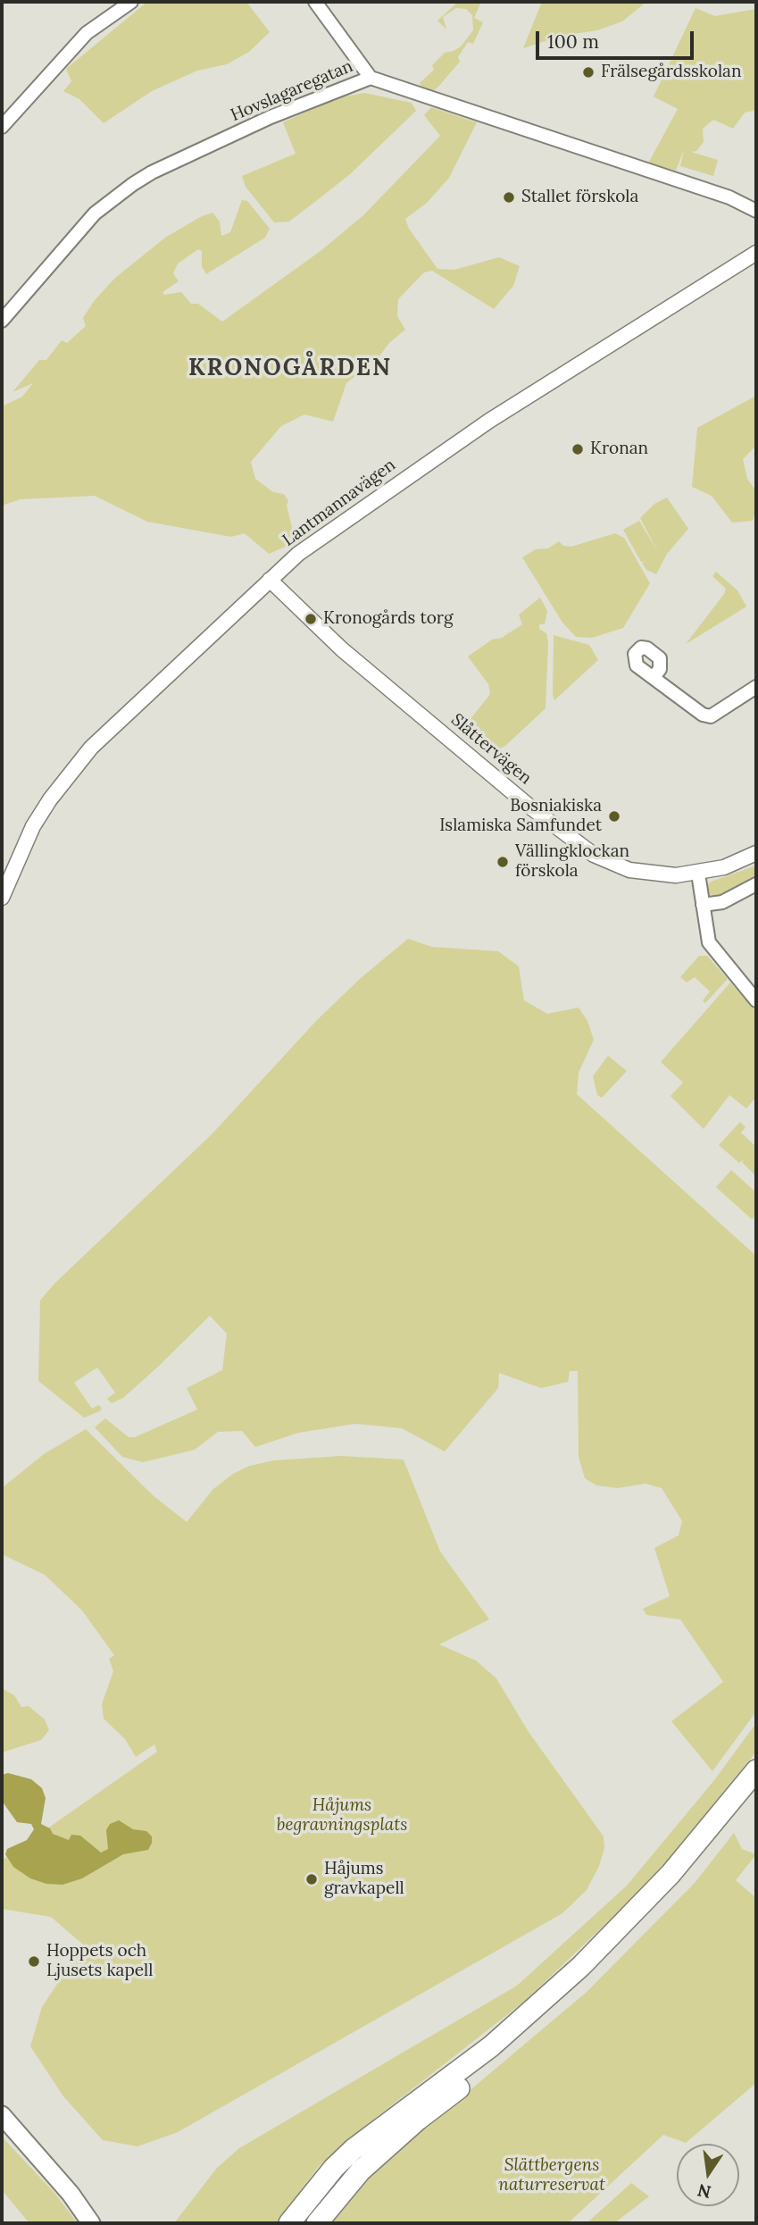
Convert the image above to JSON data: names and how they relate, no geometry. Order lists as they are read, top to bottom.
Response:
{
  "streets": {
    "street": ["Hovslagaregatan", "Lantmannavägen", "Slåttervägen"]
  },
  "crossings": [
    ["Lantmannavägen", "Slåttervägen"]
  ],
  "districts": ["KRONOGÅRDEN"],
  "parks": ["Håjums begravningsplats", "Slättbergens naturreservat"],
  "places": [
    "Frälsegårdsskolan",
    "Stallet förskola",
    "Kronan",
    "Kronogårds torg",
    "Bosniakiska Islamiska Samfundet",
    "Vällingklockan förskola",
    "Håjums gravkapell",
    "Hoppets och Ljusets kapell"
  ],
  "scale_bar": "100 m",
  "north": "bottom"
}
